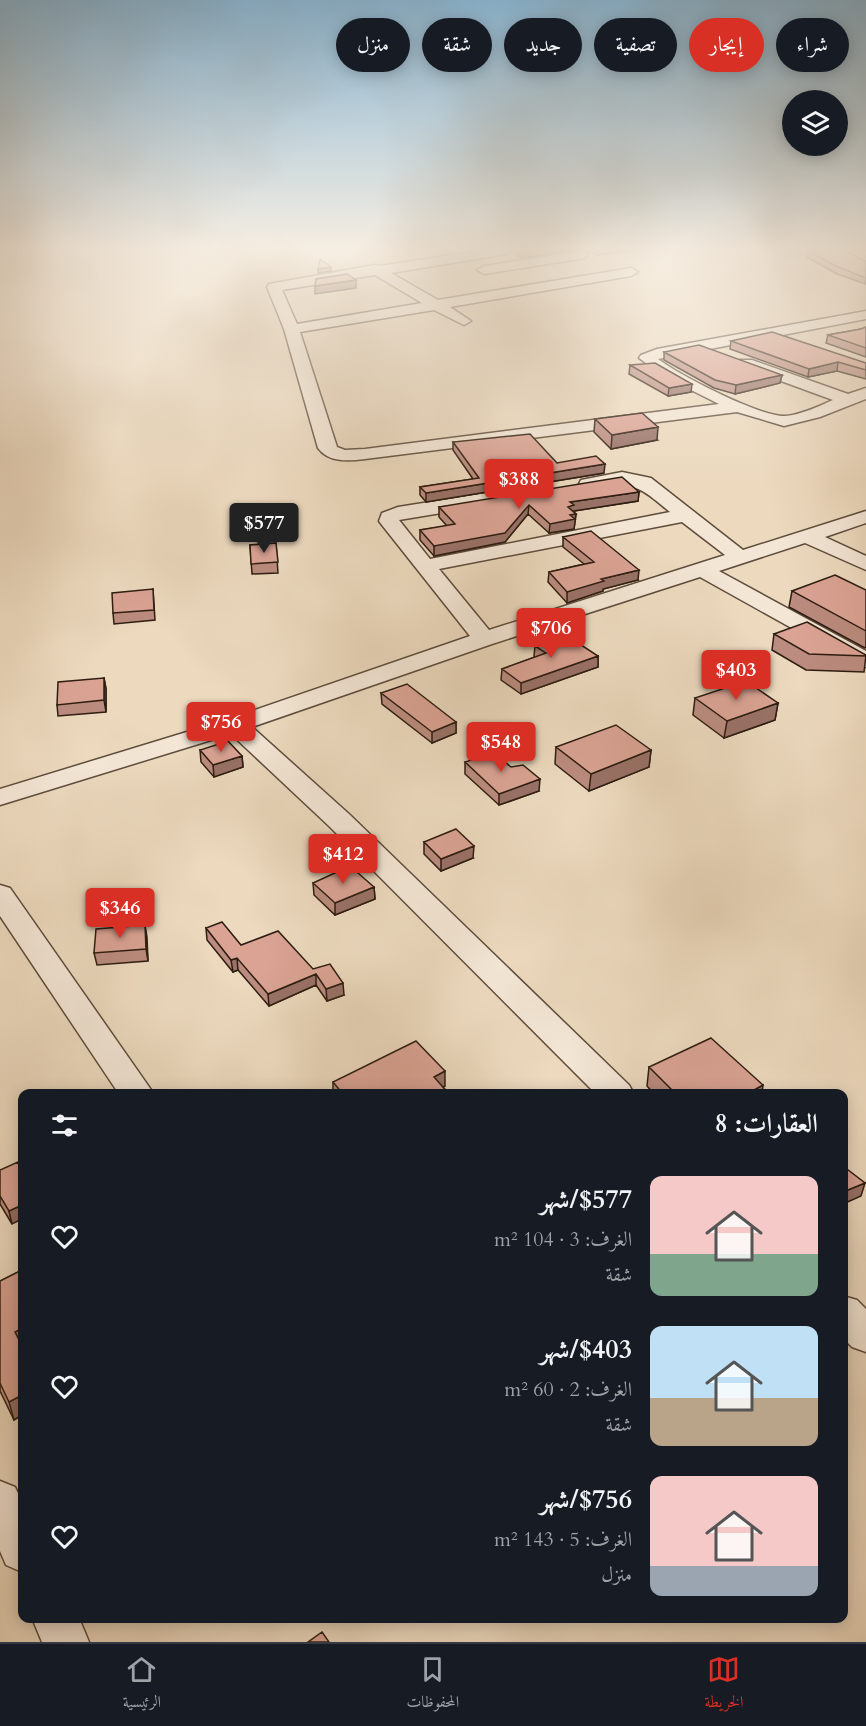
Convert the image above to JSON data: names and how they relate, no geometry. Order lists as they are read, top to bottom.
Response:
{
  "page": {
    "chip": [
      "شراء",
      "إيجار",
      "تصفية",
      "جديد",
      "شقة",
      "منزل"
    ],
    "price": [
      "$388",
      "$577",
      "$706",
      "$403",
      "$756",
      "$548",
      "$412",
      "$346"
    ],
    "heading": "العقارات: 8",
    "list": [
      {
        "name": "$577/شهر",
        "note": "الغرف: 3 · 104 m² · شقة"
      },
      {
        "name": "$403/شهر",
        "note": "الغرف: 2 · 60 m² · شقة"
      },
      {
        "name": "$756/شهر",
        "note": "الغرف: 5 · 143 m² · منزل"
      }
    ],
    "tabs": ["الخريطة", "المحفوظات", "الرئيسية"]
  }
}
